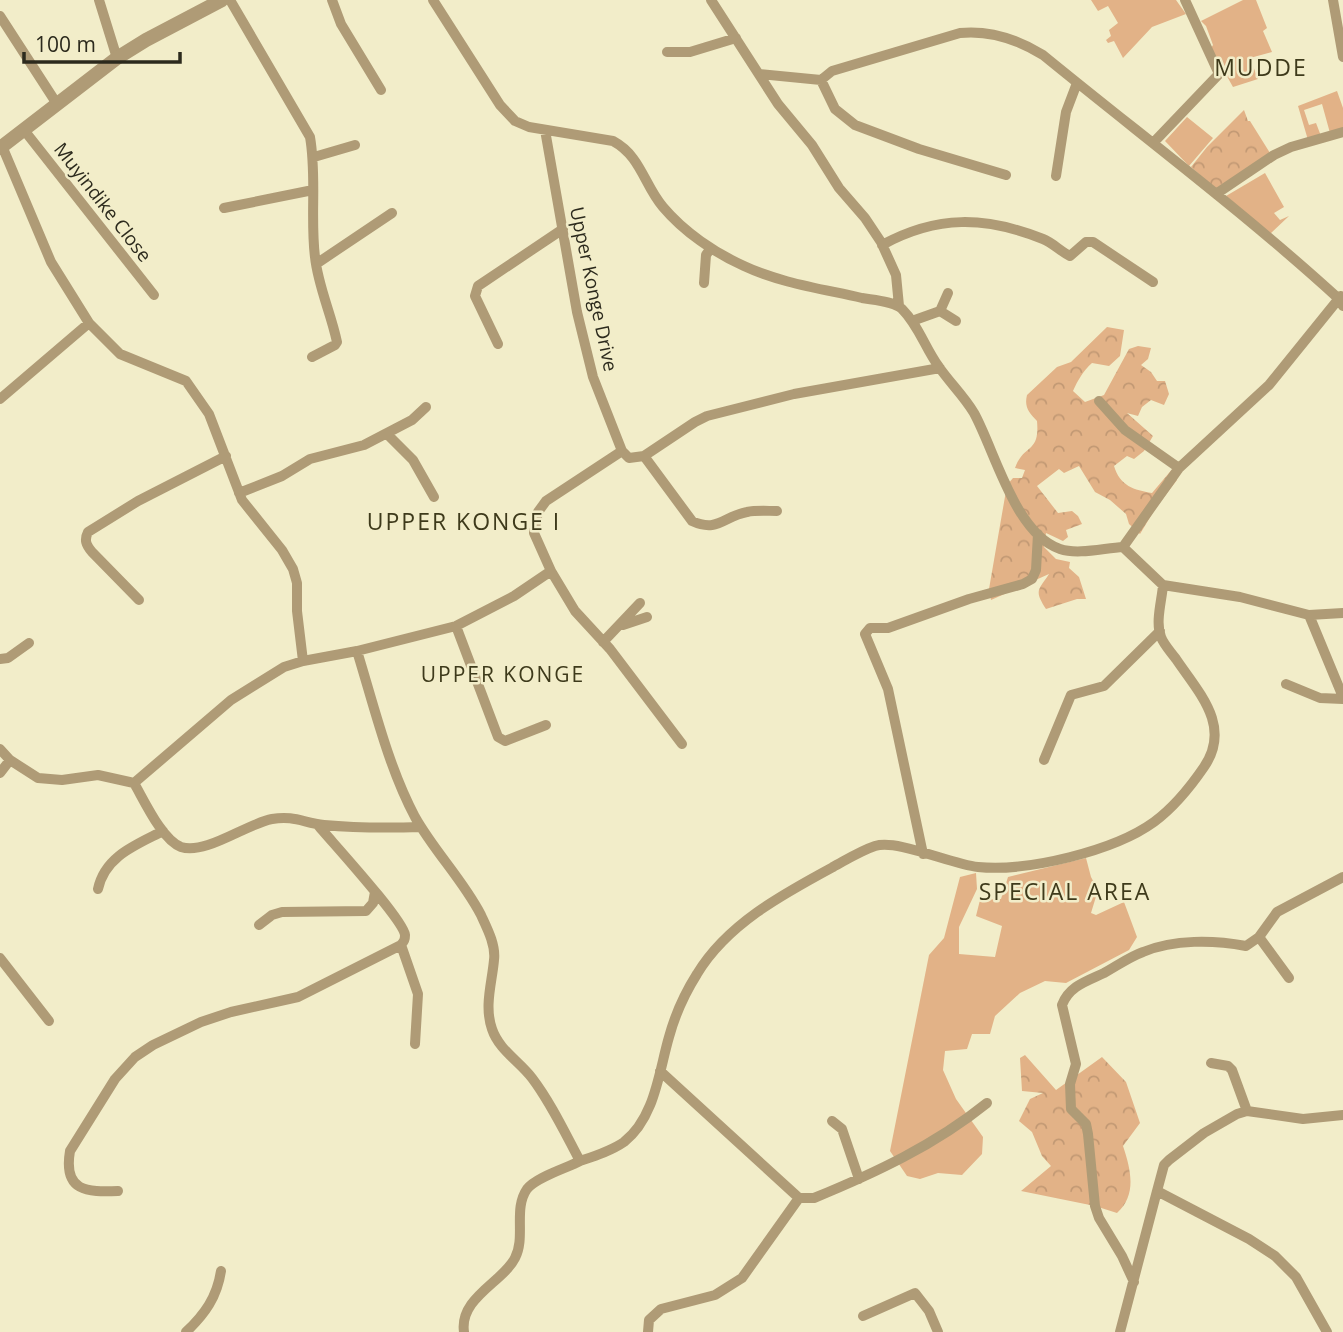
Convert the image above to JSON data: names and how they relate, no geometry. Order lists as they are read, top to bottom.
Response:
{
  "streets": {
    "street": ["Muyindike Close", "Upper Konge Drive"]
  },
  "districts": [
    "MUDDE",
    "UPPER KONGE I",
    "UPPER KONGE",
    "SPECIAL AREA"
  ],
  "scale_bar": "100 m"
}
